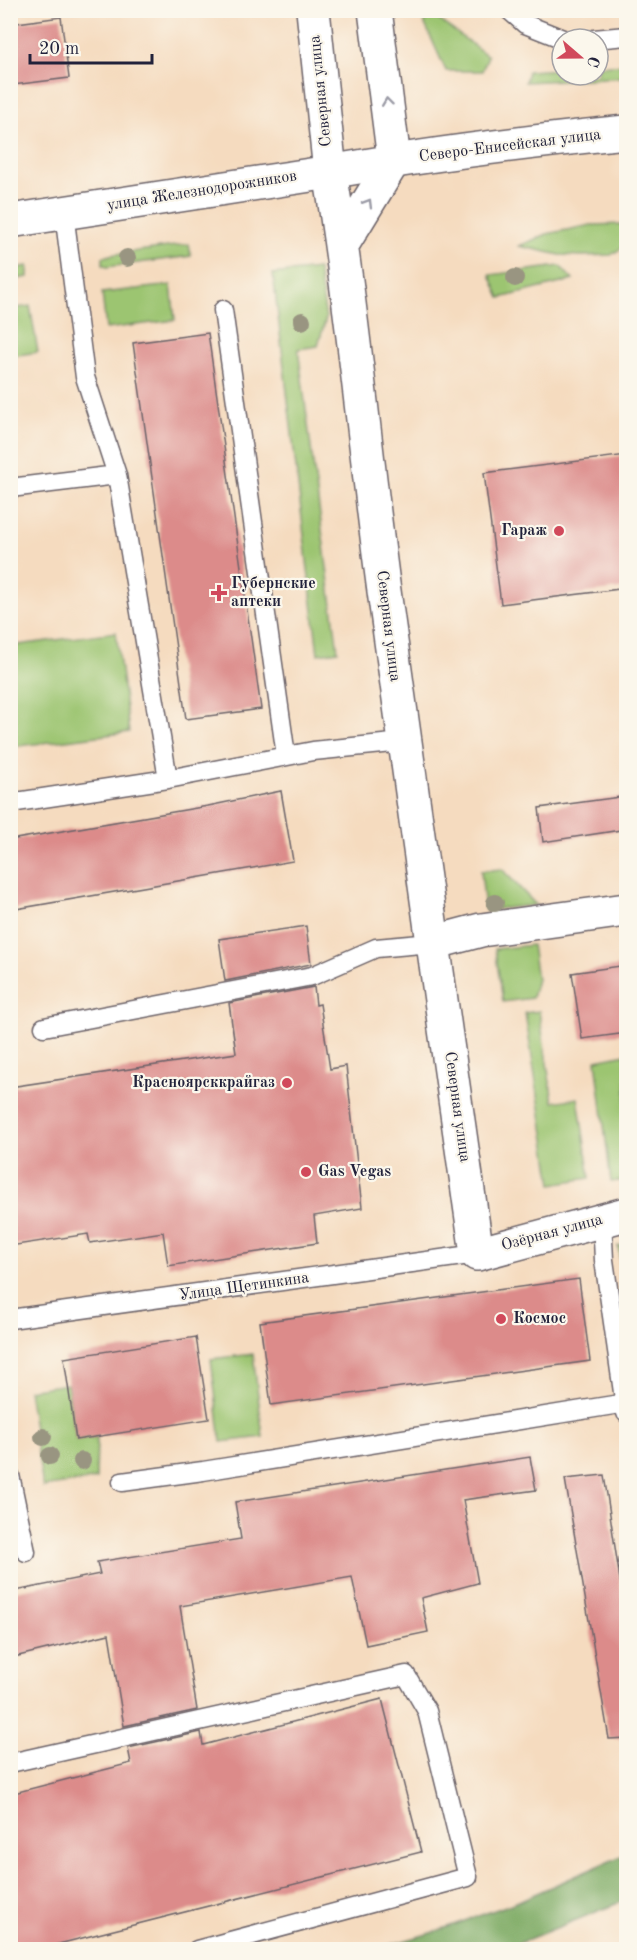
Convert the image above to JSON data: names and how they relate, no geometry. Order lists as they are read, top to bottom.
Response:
{
  "streets": {
    "street": [
      "Северная улица",
      "Северо-Енисейская улица",
      "улица Железнодорожников",
      "Озёрная улица"
    ],
    "lane": ["Улица Щетинкина"]
  },
  "crossings": [
    ["Северная улица", "улица Железнодорожников"],
    ["Северная улица", "Озёрная улица"],
    ["Северная улица", "Улица Щетинкина"],
    ["Северо-Енисейская улица", "улица Железнодорожников"],
    ["Озёрная улица", "Улица Щетинкина"]
  ],
  "places": {
    "other": [
      "Гараж",
      "Красноярсккрайгаз",
      "Gas Vegas",
      "Космос"
    ],
    "health": ["Губернские аптеки"]
  },
  "scale_bar": "20 m",
  "north": "right"
}
